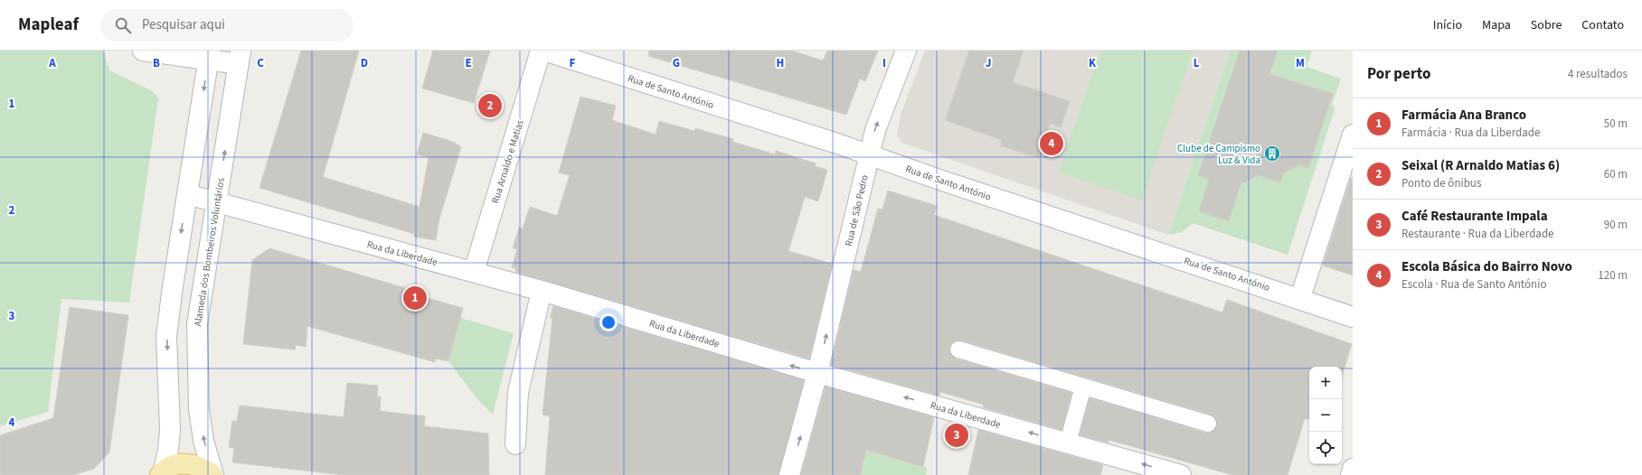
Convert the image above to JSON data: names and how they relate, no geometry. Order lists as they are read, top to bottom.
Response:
{
  "streets": {
    "street": [
      "Rua de Santo António",
      "Rua Arnaldo e Matias",
      "Rua de São Pedro",
      "Alameda dos Bombeiros Voluntários",
      "Rua da Liberdade"
    ]
  },
  "crossings": [
    ["Rua de Santo António", "Rua de São Pedro"],
    ["Rua Arnaldo e Matias", "Rua da Liberdade"],
    ["Rua de São Pedro", "Rua da Liberdade"],
    ["Alameda dos Bombeiros Voluntários", "Rua da Liberdade"]
  ],
  "one_way": ["Rua de São Pedro", "Rua da Liberdade"],
  "places": {
    "building": ["Clube de Campismo Luz & Vida"]
  },
  "page": {
    "header": "Mapleaf",
    "search": "Pesquisar aqui",
    "nav": [
      "Início",
      "Mapa",
      "Sobre",
      "Contato"
    ],
    "heading": ["Por perto", "4 resultados"],
    "pins": [
      "2",
      "4",
      "1",
      "3"
    ],
    "list": [
      {
        "mark": "1",
        "name": "Farmácia Ana Branco",
        "note": "Farmácia · Rua da Liberdade",
        "value": "50 m"
      },
      {
        "mark": "2",
        "name": "Seixal (R Arnaldo Matias 6)",
        "note": "Ponto de ônibus",
        "value": "60 m"
      },
      {
        "mark": "3",
        "name": "Café Restaurante Impala",
        "note": "Restaurante · Rua da Liberdade",
        "value": "90 m"
      },
      {
        "mark": "4",
        "name": "Escola Básica do Bairro Novo",
        "note": "Escola · Rua de Santo António",
        "value": "120 m"
      }
    ],
    "map_buttons": ["+", "−"]
  },
  "grid": {
    "columns": [
      "A",
      "B",
      "C",
      "D",
      "E",
      "F",
      "G",
      "H",
      "I",
      "J",
      "K",
      "L",
      "M"
    ],
    "rows": [
      "1",
      "2",
      "3",
      "4"
    ]
  }
}
